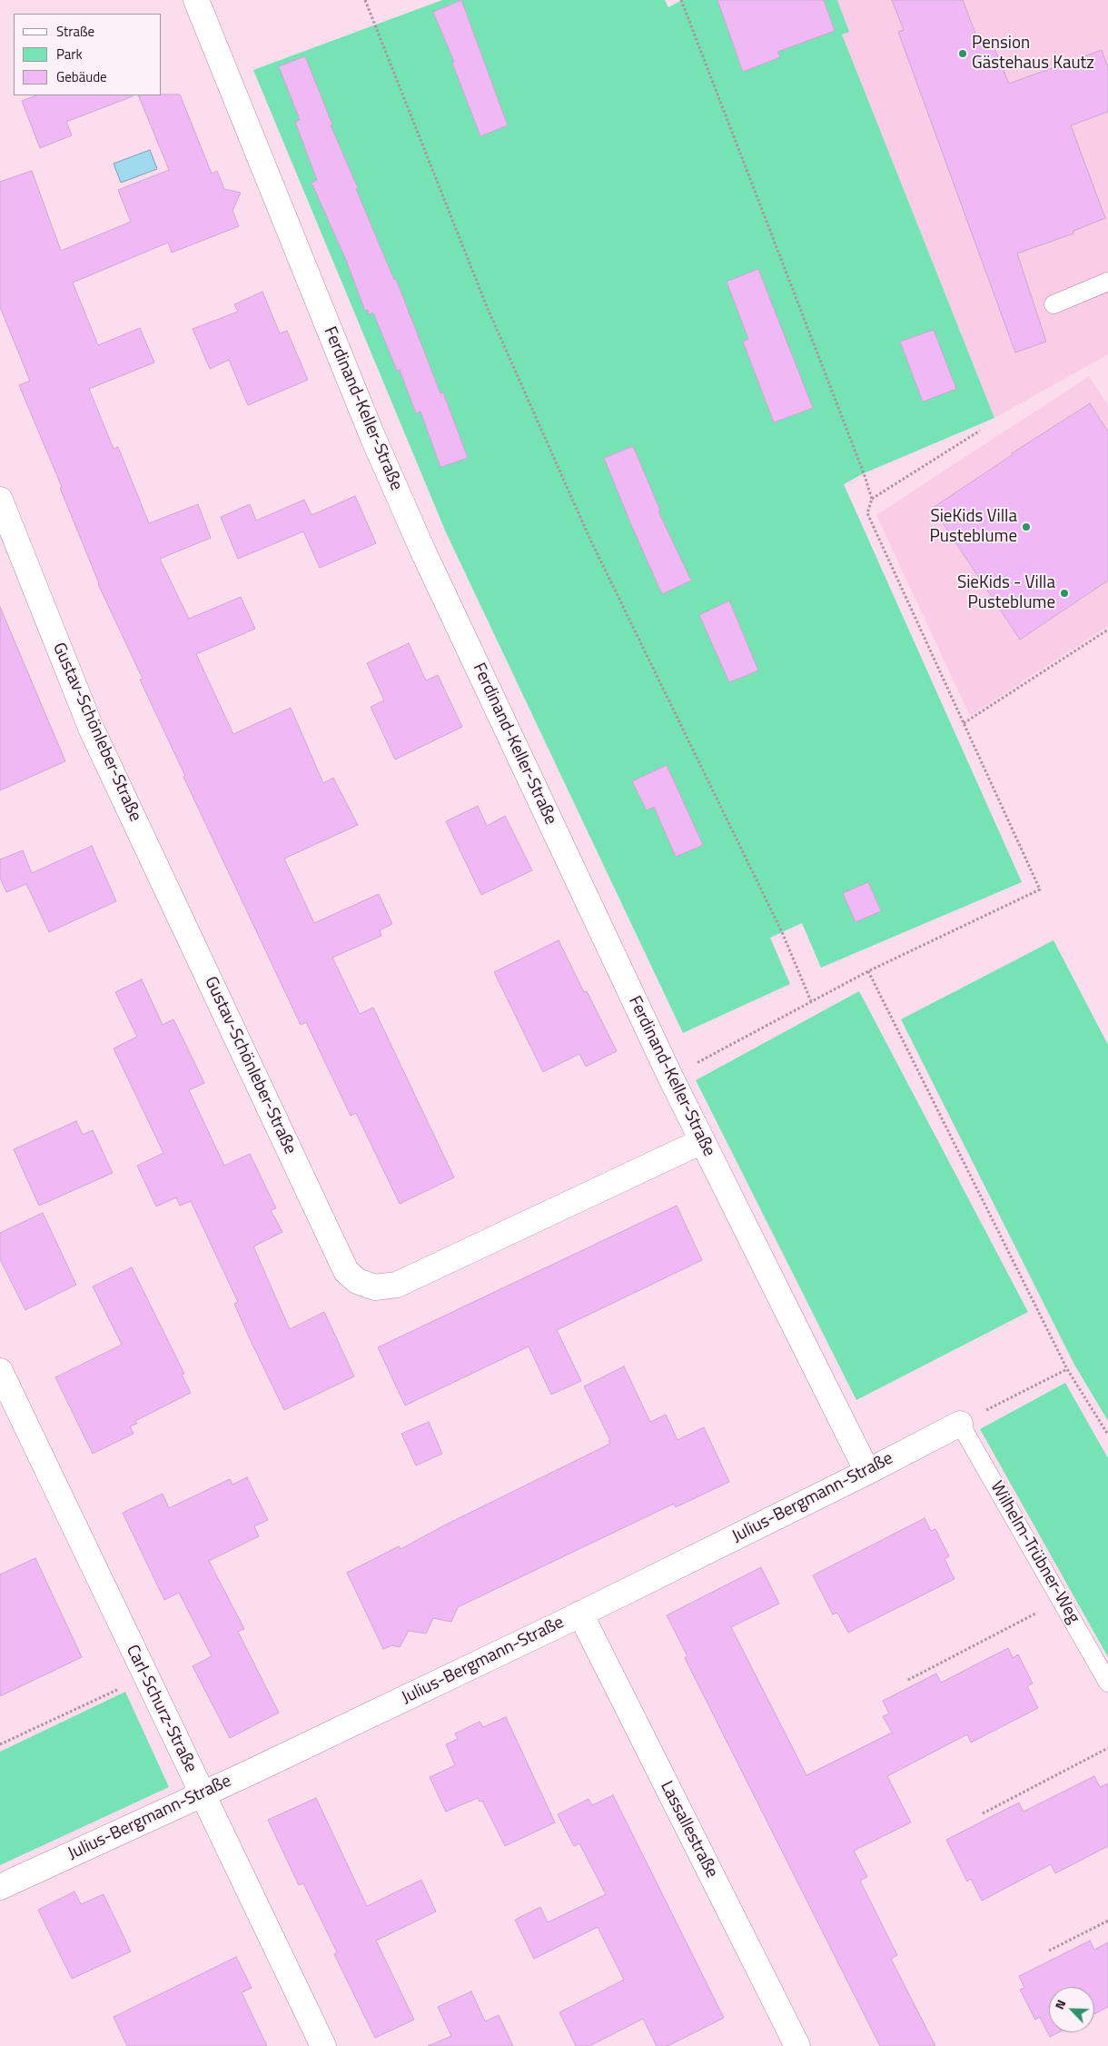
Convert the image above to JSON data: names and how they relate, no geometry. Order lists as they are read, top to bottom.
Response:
{
  "streets": {
    "street": [
      "Ferdinand-Keller-Straße",
      "Gustav-Schönleber-Straße",
      "Julius-Bergmann-Straße",
      "Carl-Schurz-Straße",
      "Lassallestraße"
    ],
    "lane": ["Wilhelm-Trübner-Weg"]
  },
  "crossings": [
    ["Ferdinand-Keller-Straße", "Gustav-Schönleber-Straße"],
    ["Ferdinand-Keller-Straße", "Julius-Bergmann-Straße"],
    ["Julius-Bergmann-Straße", "Wilhelm-Trübner-Weg"],
    ["Julius-Bergmann-Straße", "Carl-Schurz-Straße"],
    ["Julius-Bergmann-Straße", "Lassallestraße"]
  ],
  "places": ["Pension Gästehaus Kautz", "SieKids Villa Pusteblume", "SieKids - Villa Pusteblume"],
  "legend": ["Straße", "Park", "Gebäude"],
  "north": "top left"
}
